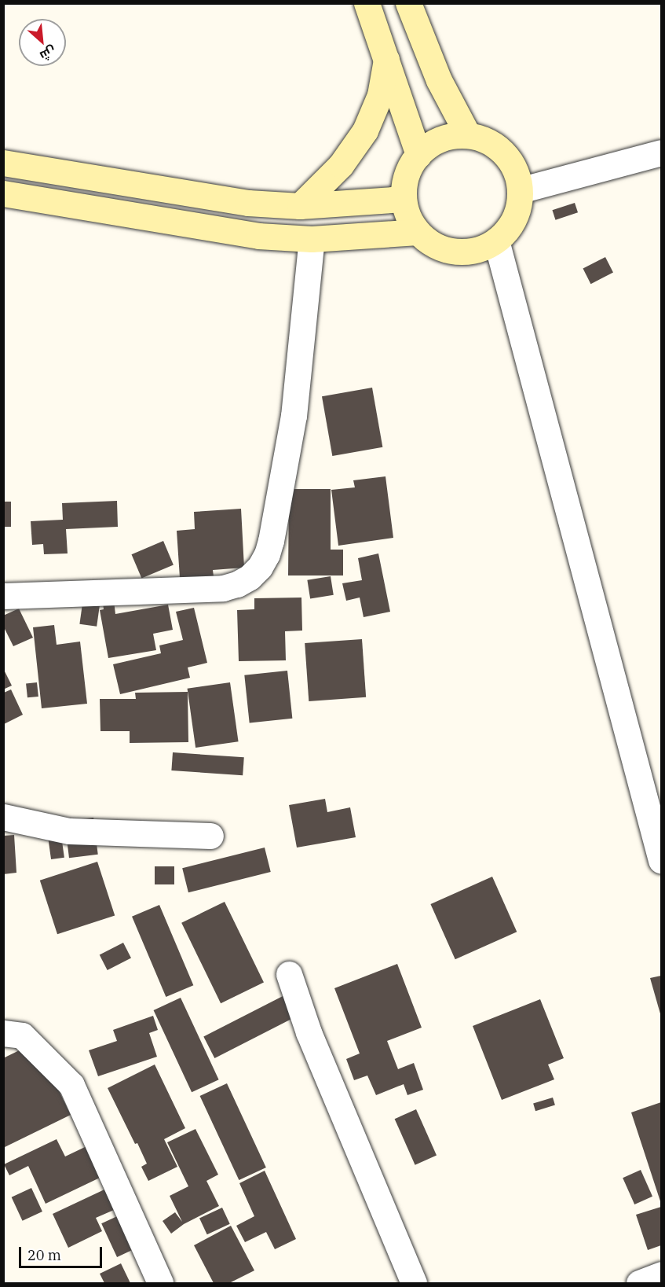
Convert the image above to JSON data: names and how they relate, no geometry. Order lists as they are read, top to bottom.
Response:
{
  "scale_bar": "20 m",
  "north": "bottom right"
}
